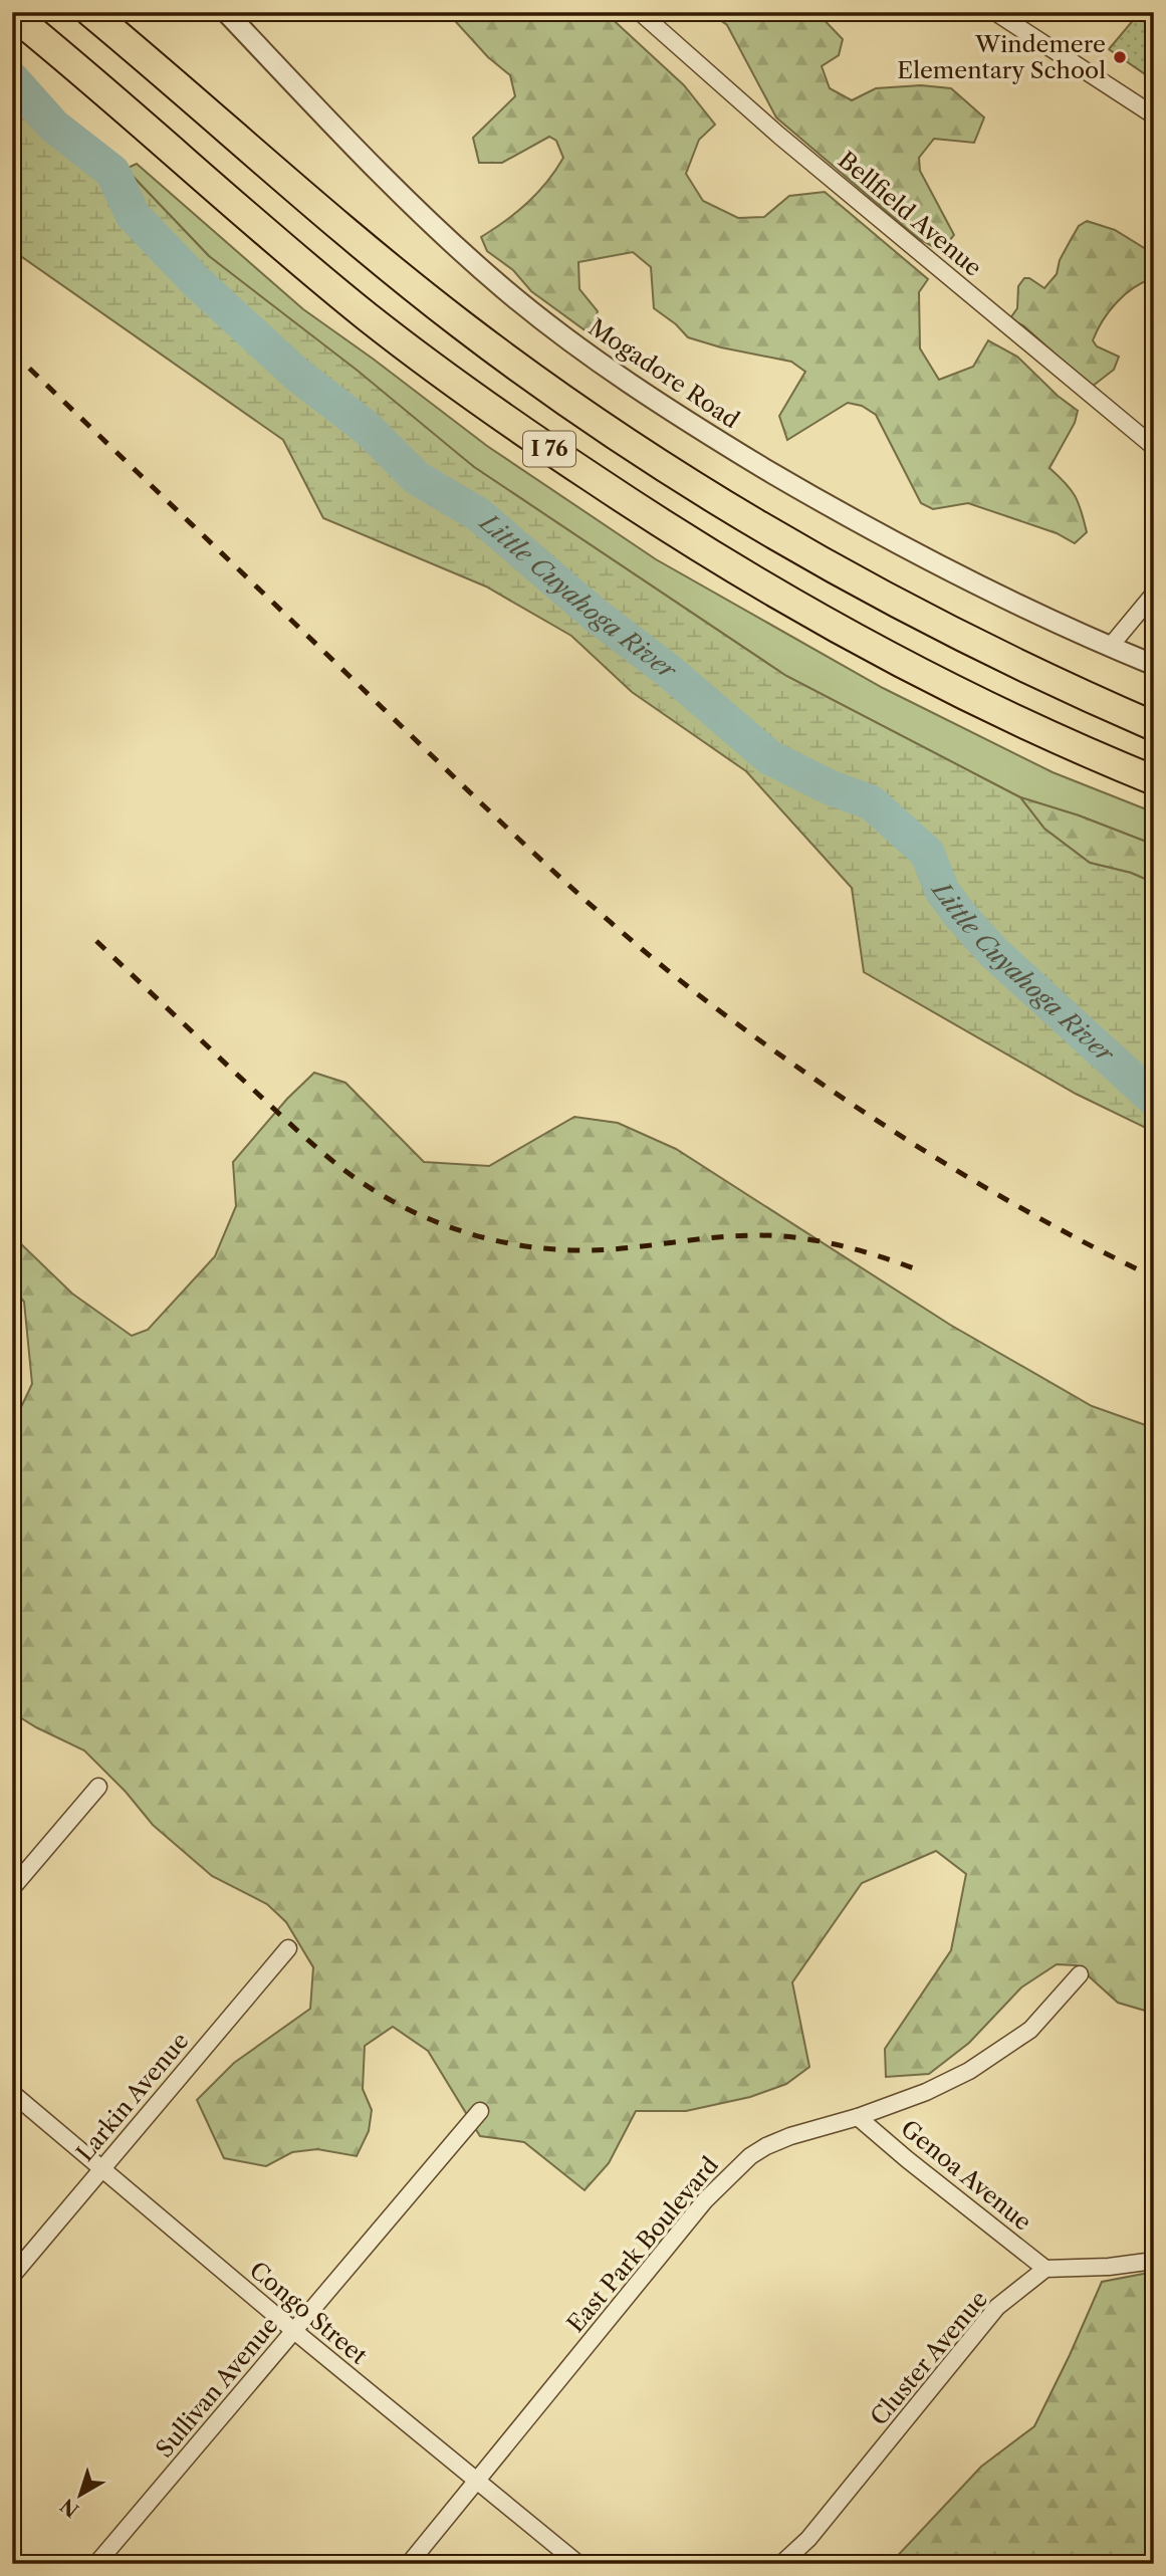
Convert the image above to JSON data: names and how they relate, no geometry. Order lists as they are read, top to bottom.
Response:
{
  "streets": {
    "highway": ["I 76"],
    "street": [
      "Bellfield Avenue",
      "Mogadore Road",
      "Larkin Avenue",
      "Genoa Avenue",
      "East Park Boulevard",
      "Congo Street",
      "Cluster Avenue",
      "Sullivan Avenue"
    ]
  },
  "crossings": [
    ["Larkin Avenue", "Congo Street"],
    ["Genoa Avenue", "East Park Boulevard"],
    ["Genoa Avenue", "Cluster Avenue"],
    ["East Park Boulevard", "Congo Street"],
    ["Congo Street", "Sullivan Avenue"]
  ],
  "water": ["Little Cuyahoga River"],
  "places": ["Windemere Elementary School"],
  "north": "bottom left"
}
